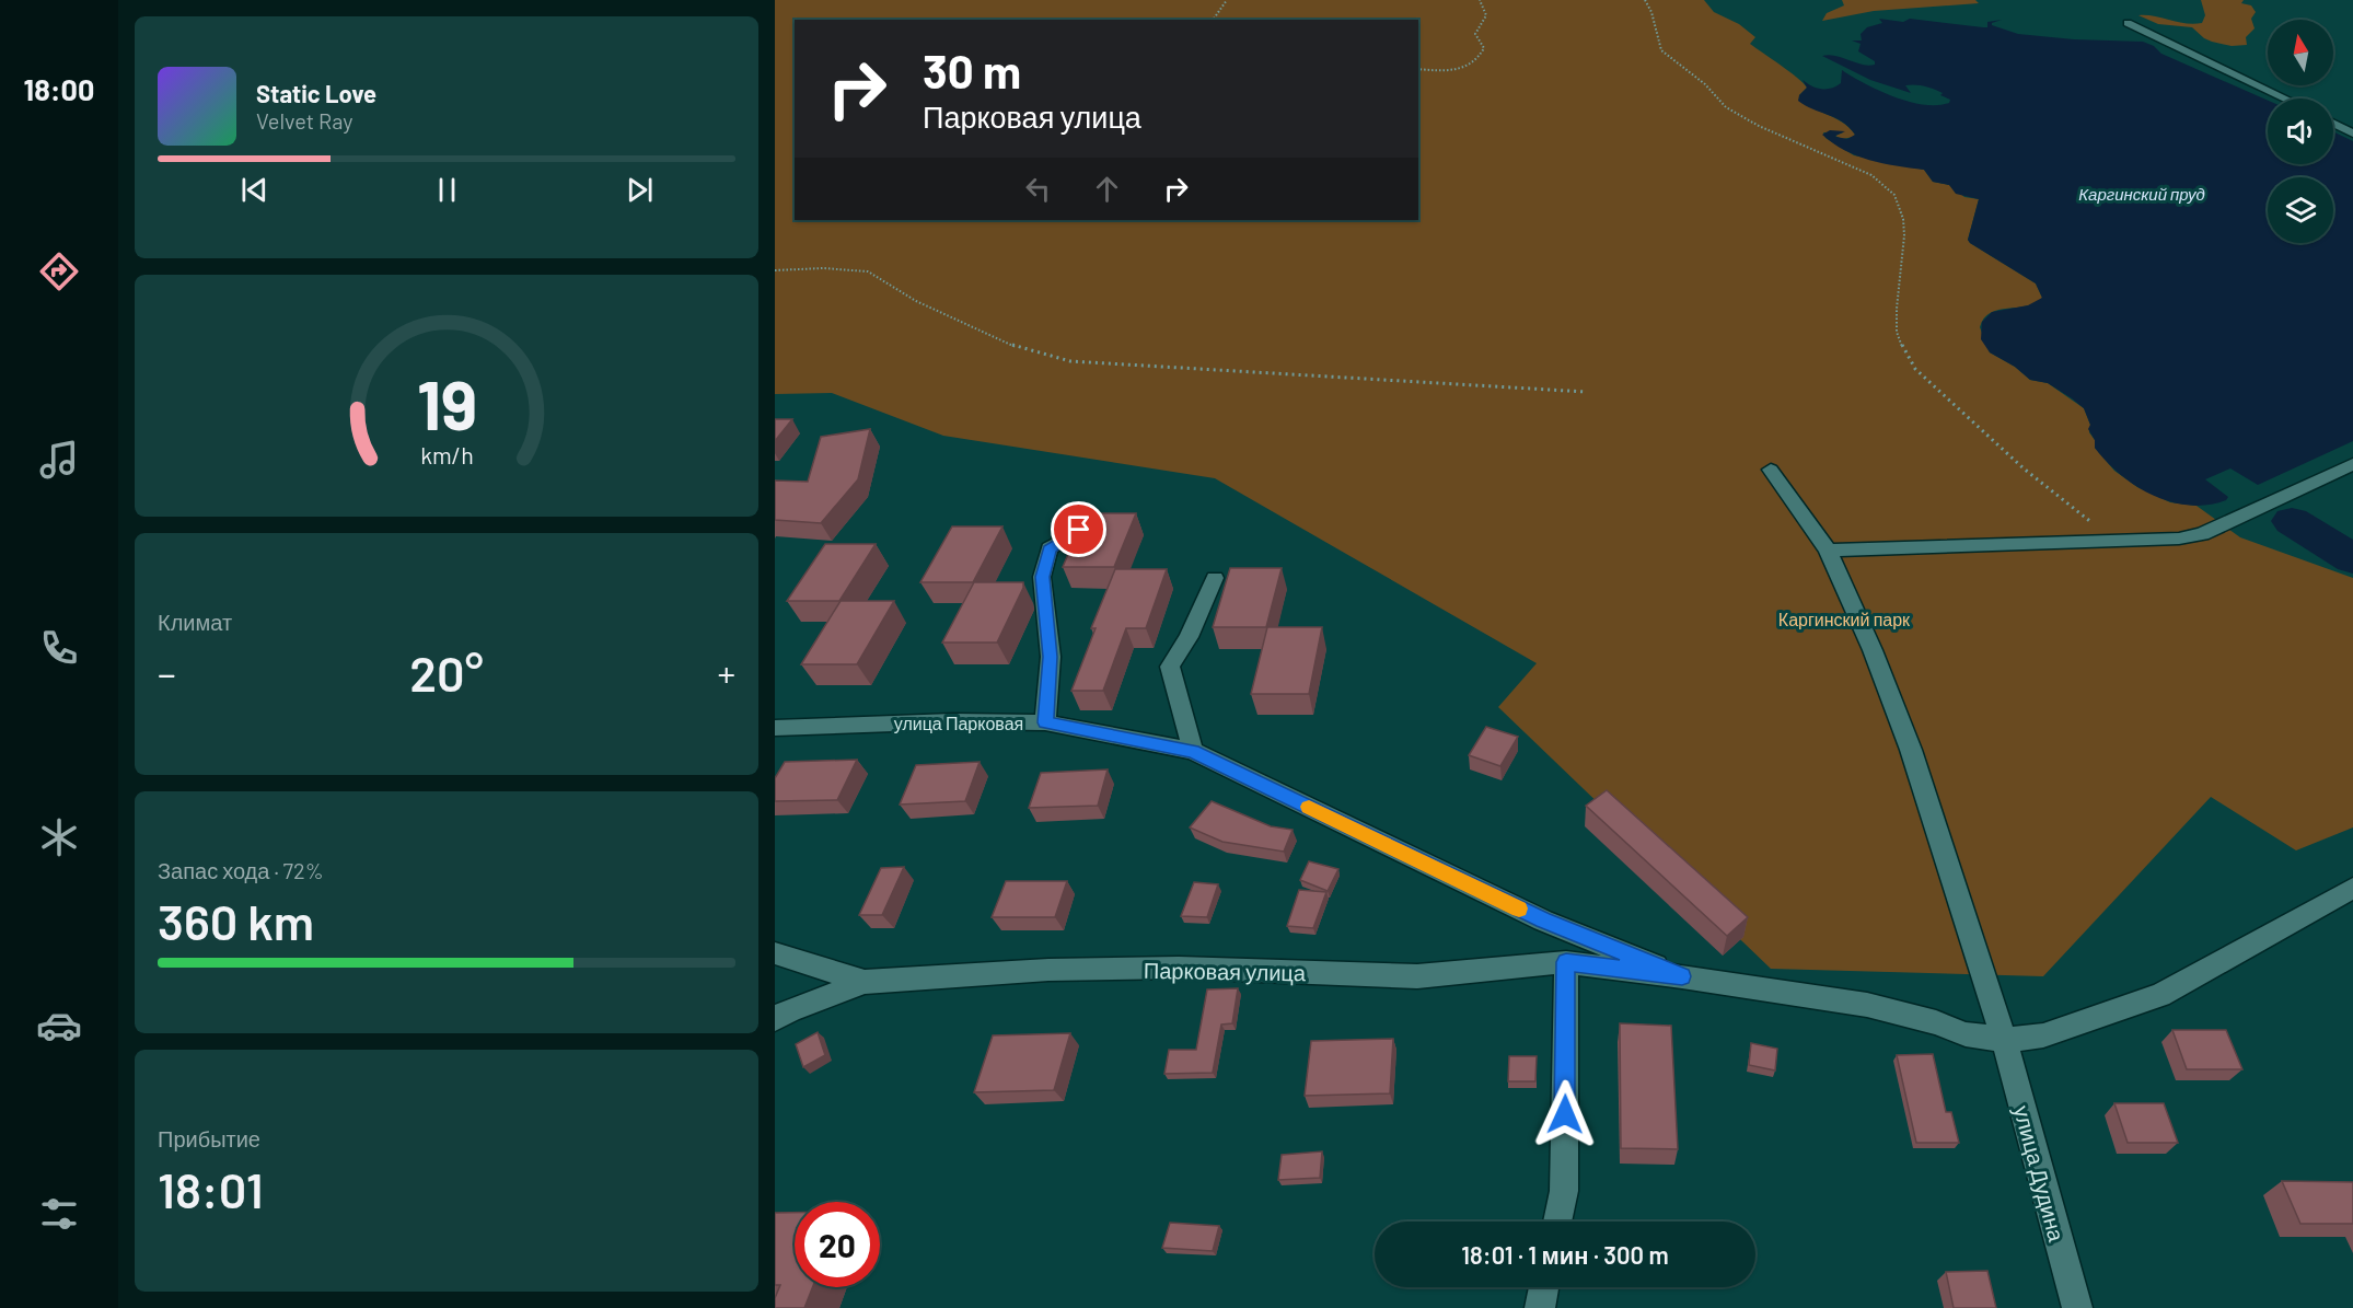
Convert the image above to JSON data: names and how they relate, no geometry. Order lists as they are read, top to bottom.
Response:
{
  "streets": {
    "street": ["улица Парковая", "Парковая улица", "улица Дудина"]
  },
  "crossings": [
    ["улица Парковая", "Парковая улица"]
  ],
  "water": ["Каргинский пруд"],
  "parks": ["Каргинский парк"],
  "north": "top",
  "page": {
    "tabs": "18:00",
    "turn": ["30 m", "Парковая улица"],
    "song": ["Static Love", "Velvet Ray"],
    "tile": [
      "Климат",
      ["Запас хода · 72%", "360 km"],
      ["Прибытие", "18:01"]
    ],
    "heat": ["−", "20°", "+"],
    "limit": "20",
    "trip": "18:01 · 1 мин · 300 m",
    "gauge": ["19", "km/h"]
  }
}
